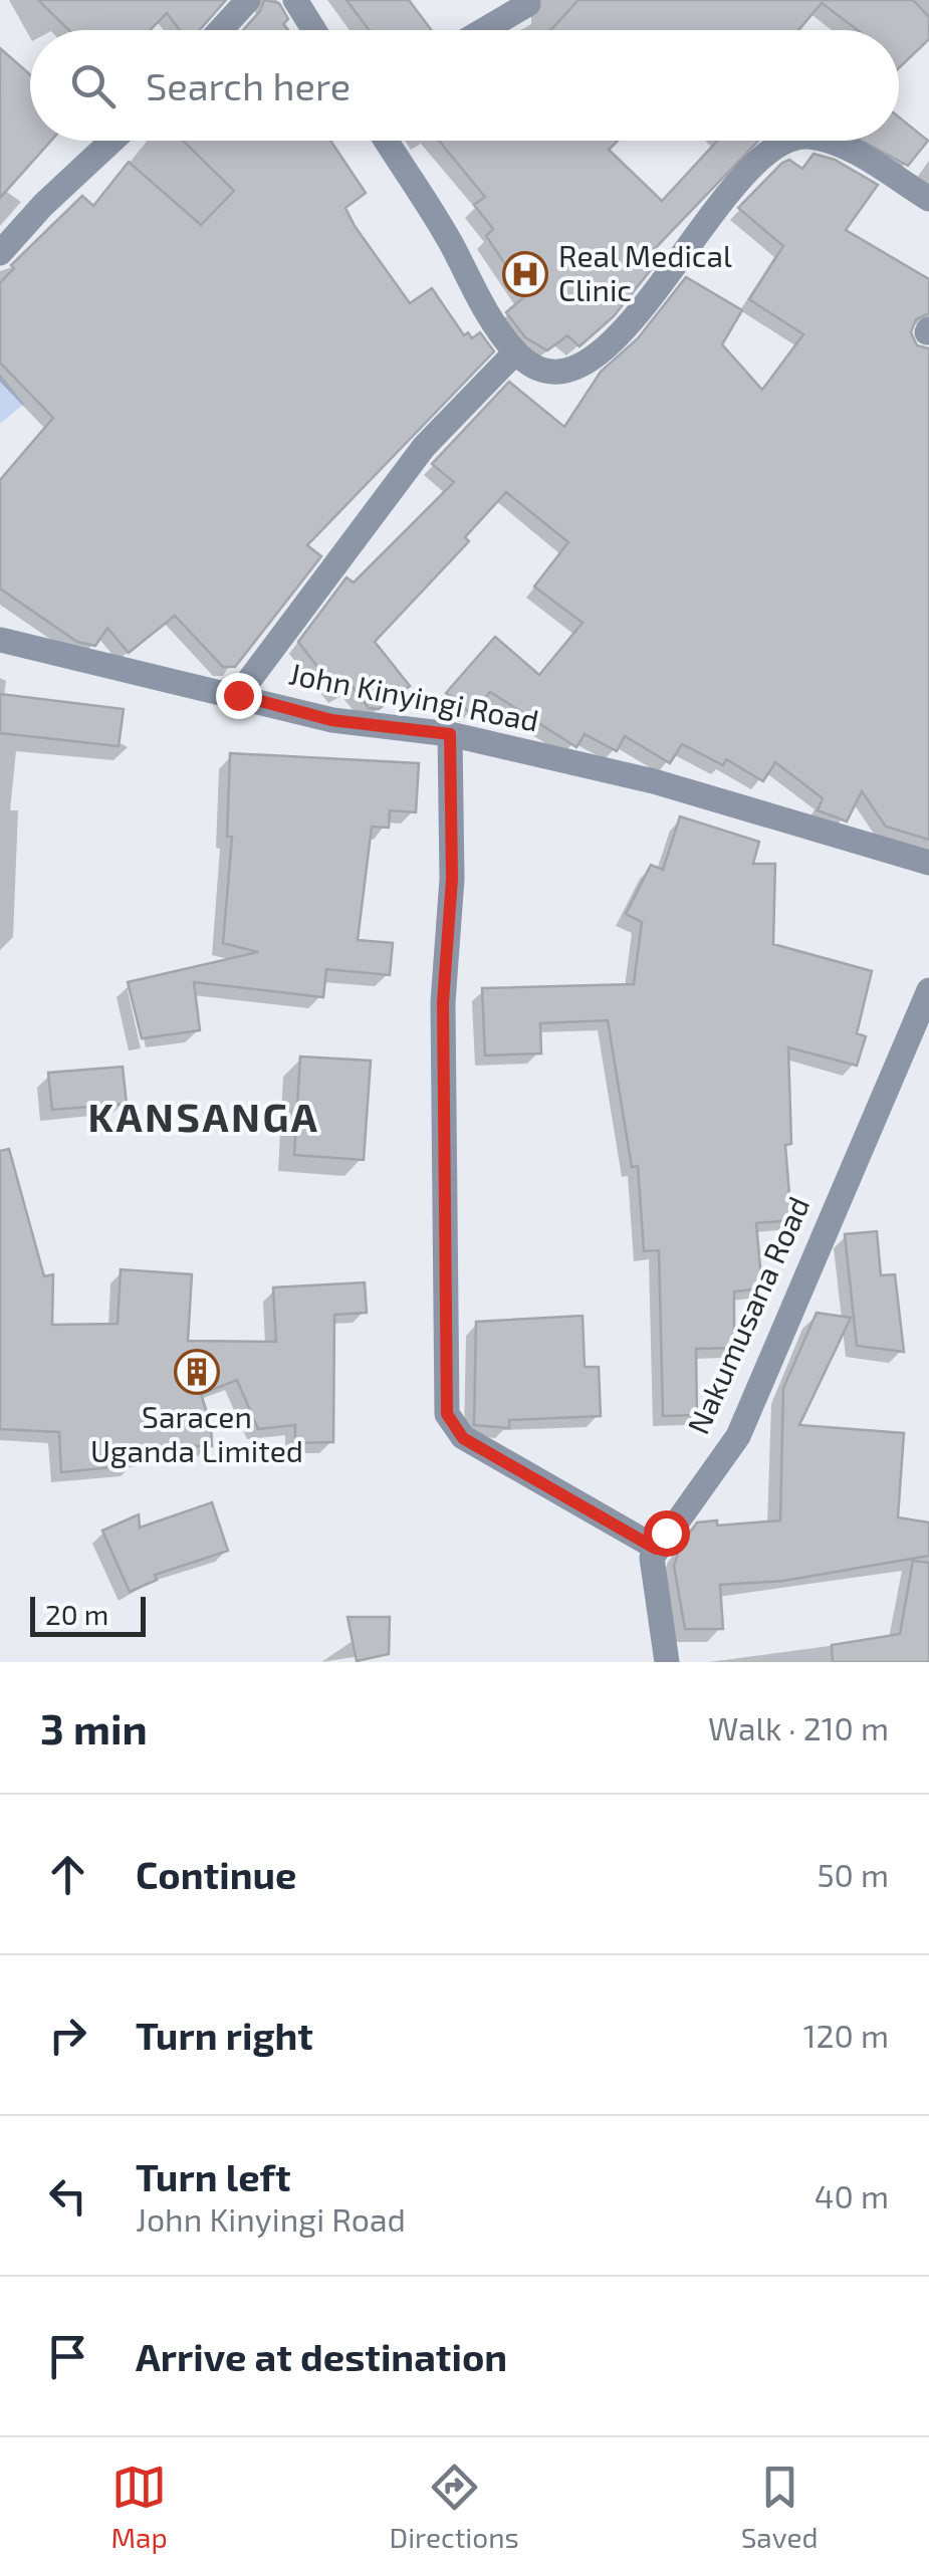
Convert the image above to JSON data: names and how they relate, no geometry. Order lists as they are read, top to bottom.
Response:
{
  "streets": {
    "street": ["John Kinyingi Road", "Nakumusana Road"]
  },
  "districts": ["KANSANGA"],
  "places": {
    "hospital": ["Real Medical Clinic"],
    "building": ["Saracen Uganda Limited"]
  },
  "scale_bar": "20 m",
  "page": {
    "search": "Search here",
    "scale": "20 m",
    "heading": ["3 min", "Walk · 210 m"],
    "list": [
      ["Continue", "50 m"],
      ["Turn right", "120 m"],
      ["Turn left", "John Kinyingi Road", "40 m"],
      "Arrive at destination"
    ],
    "nav": ["Map", "Directions", "Saved"]
  }
}
